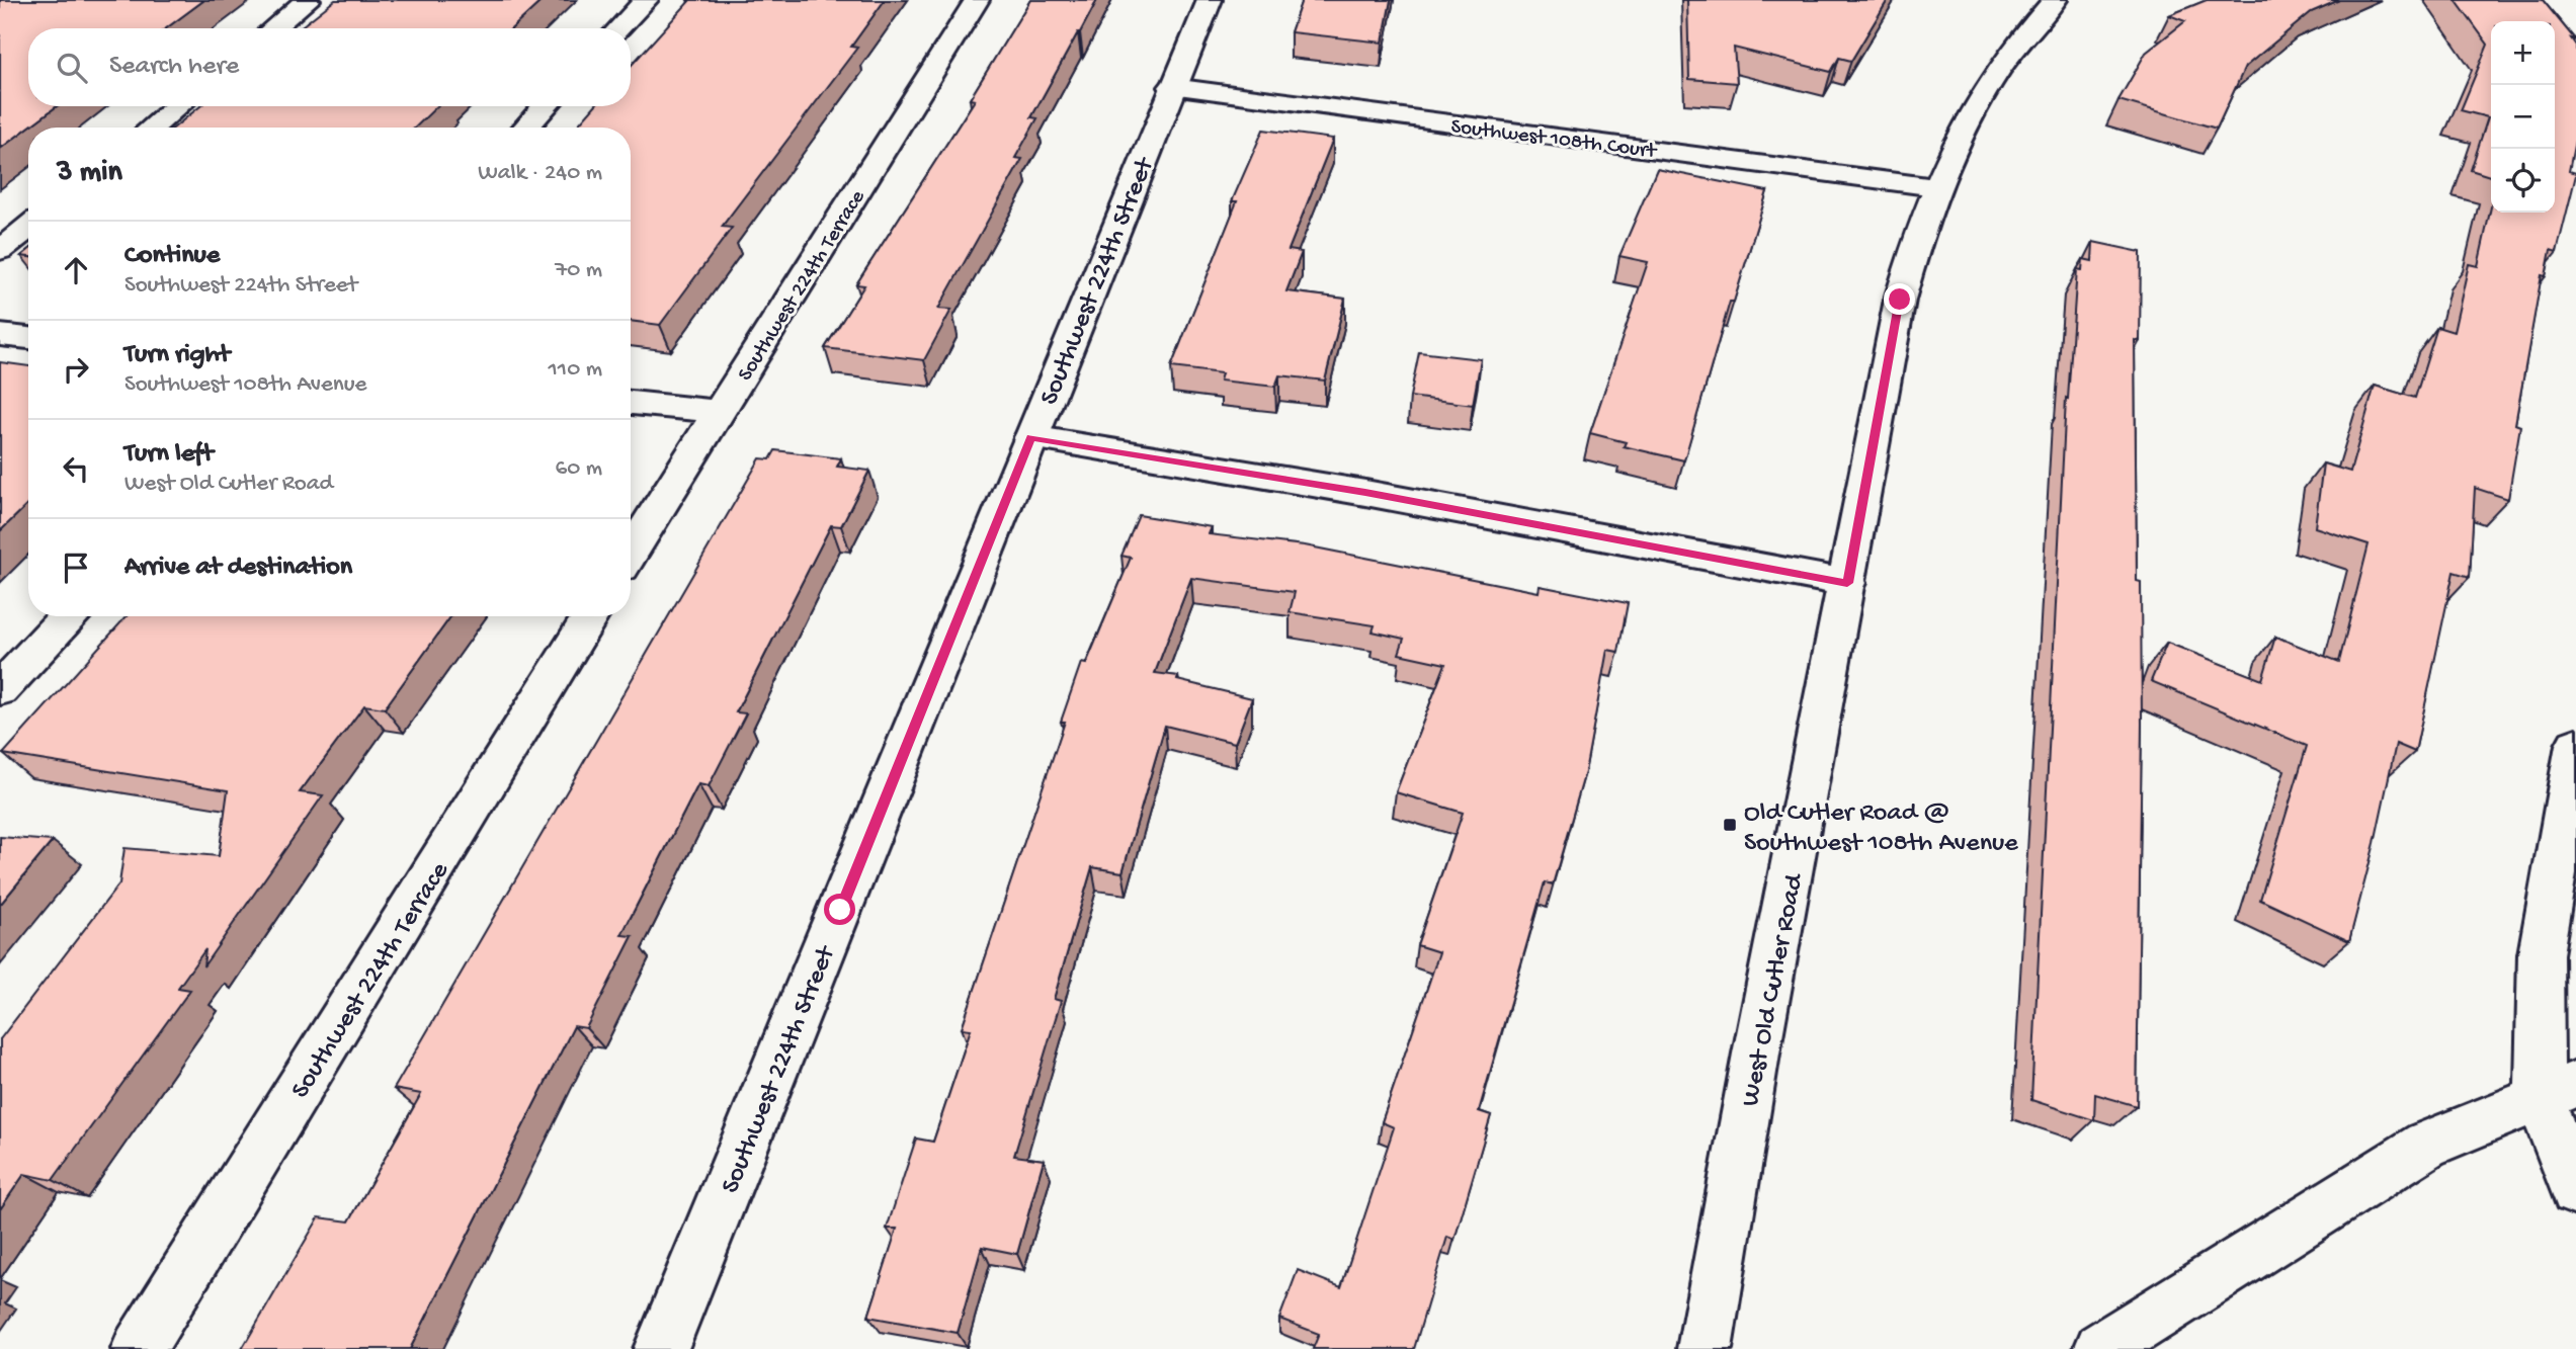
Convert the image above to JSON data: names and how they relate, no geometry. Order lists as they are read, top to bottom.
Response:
{
  "streets": {
    "street": [
      "Southwest 108th Court",
      "Southwest 224th Street",
      "Southwest 224th Terrace",
      "West Old Cutler Road"
    ]
  },
  "crossings": [
    ["Southwest 108th Court", "Southwest 224th Street"],
    ["Southwest 108th Court", "West Old Cutler Road"]
  ],
  "places": {
    "transit": ["Old Cutler Road @ Southwest 108th Avenue"]
  },
  "page": {
    "map_buttons": ["+", "−"],
    "search": "Search here",
    "heading": ["3 min", "Walk · 240 m"],
    "list": [
      ["Continue", "Southwest 224th Street", "70 m"],
      ["Turn right", "Southwest 108th Avenue", "110 m"],
      ["Turn left", "West Old Cutler Road", "60 m"],
      "Arrive at destination"
    ]
  }
}
